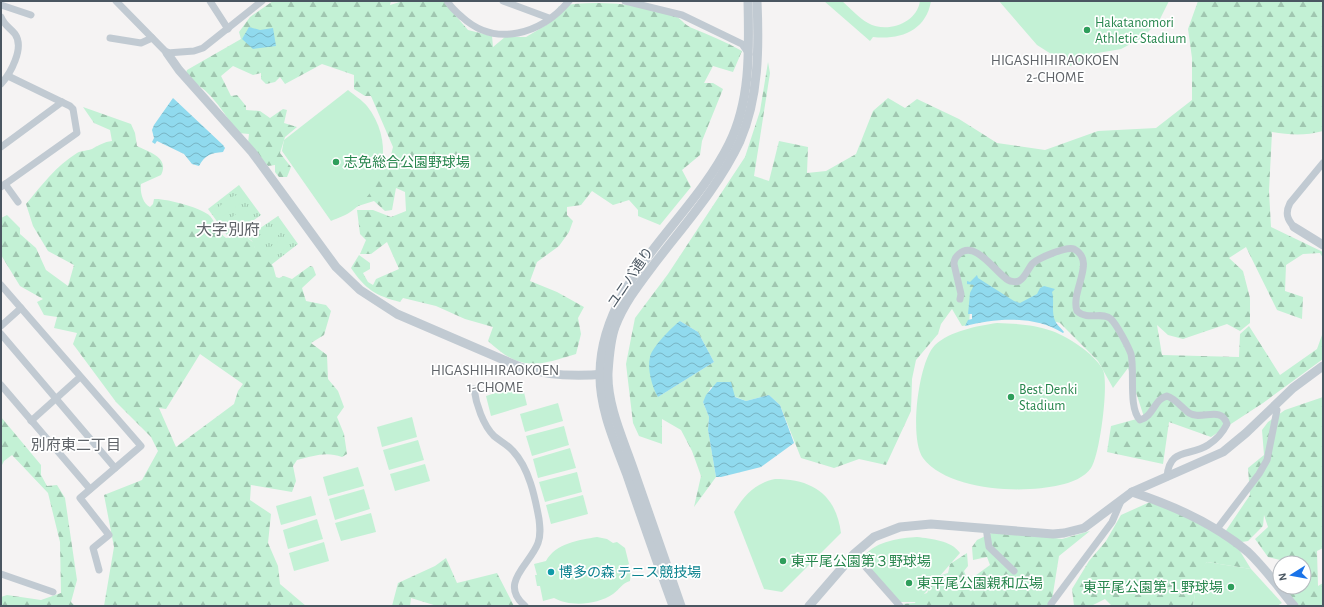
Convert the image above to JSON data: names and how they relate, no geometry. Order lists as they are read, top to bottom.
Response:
{
  "streets": {
    "street": ["ユニバ通り"]
  },
  "districts": [
    "HIGASHIHIRAOKOEN 2-CHOME",
    "大字別府",
    "HIGASHIHIRAOKOEN 1-CHOME",
    "別府東二丁目"
  ],
  "places": [
    "Hakatanomori Athletic Stadium",
    "志免総合公園野球場",
    "Best Denki Stadium",
    "東平尾公園第３野球場",
    "博多の森 テニス競技場",
    "東平尾公園親和広場",
    "東平尾公園第１野球場"
  ],
  "north": "left"
}
